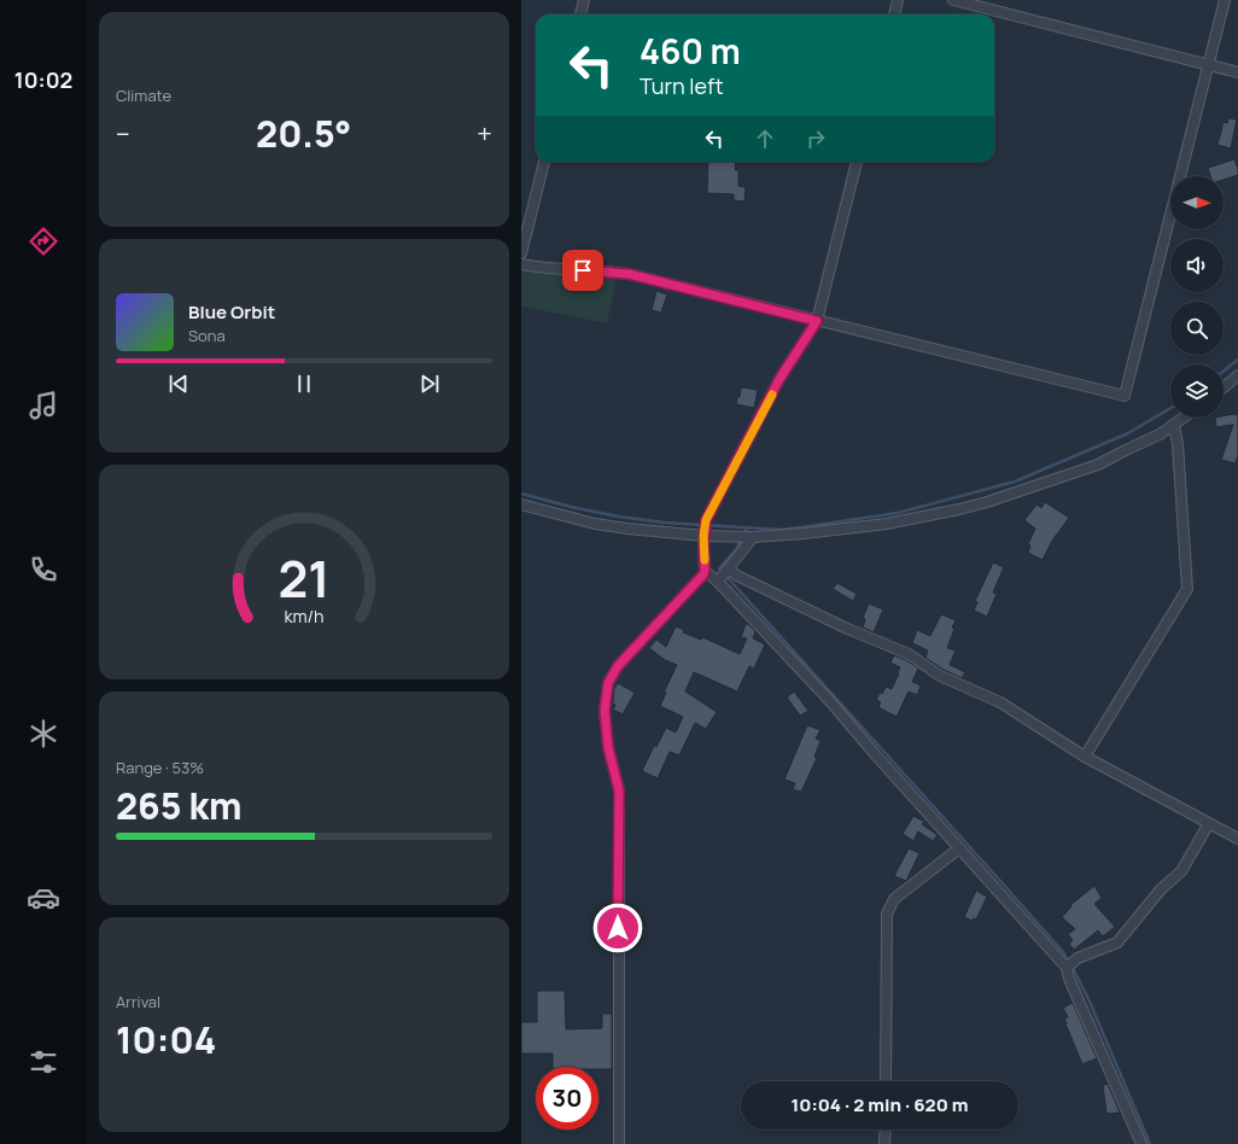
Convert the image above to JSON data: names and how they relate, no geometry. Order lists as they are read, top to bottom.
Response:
{
  "north": "right",
  "page": {
    "tabs": "10:02",
    "tile": [
      "Climate",
      ["Range · 53%", "265 km"],
      ["Arrival", "10:04"]
    ],
    "turn": ["460 m", "Turn left"],
    "heat": ["−", "20.5°", "+"],
    "song": ["Blue Orbit", "Sona"],
    "limit": "30",
    "trip": "10:04 · 2 min · 620 m",
    "gauge": ["21", "km/h"]
  }
}
